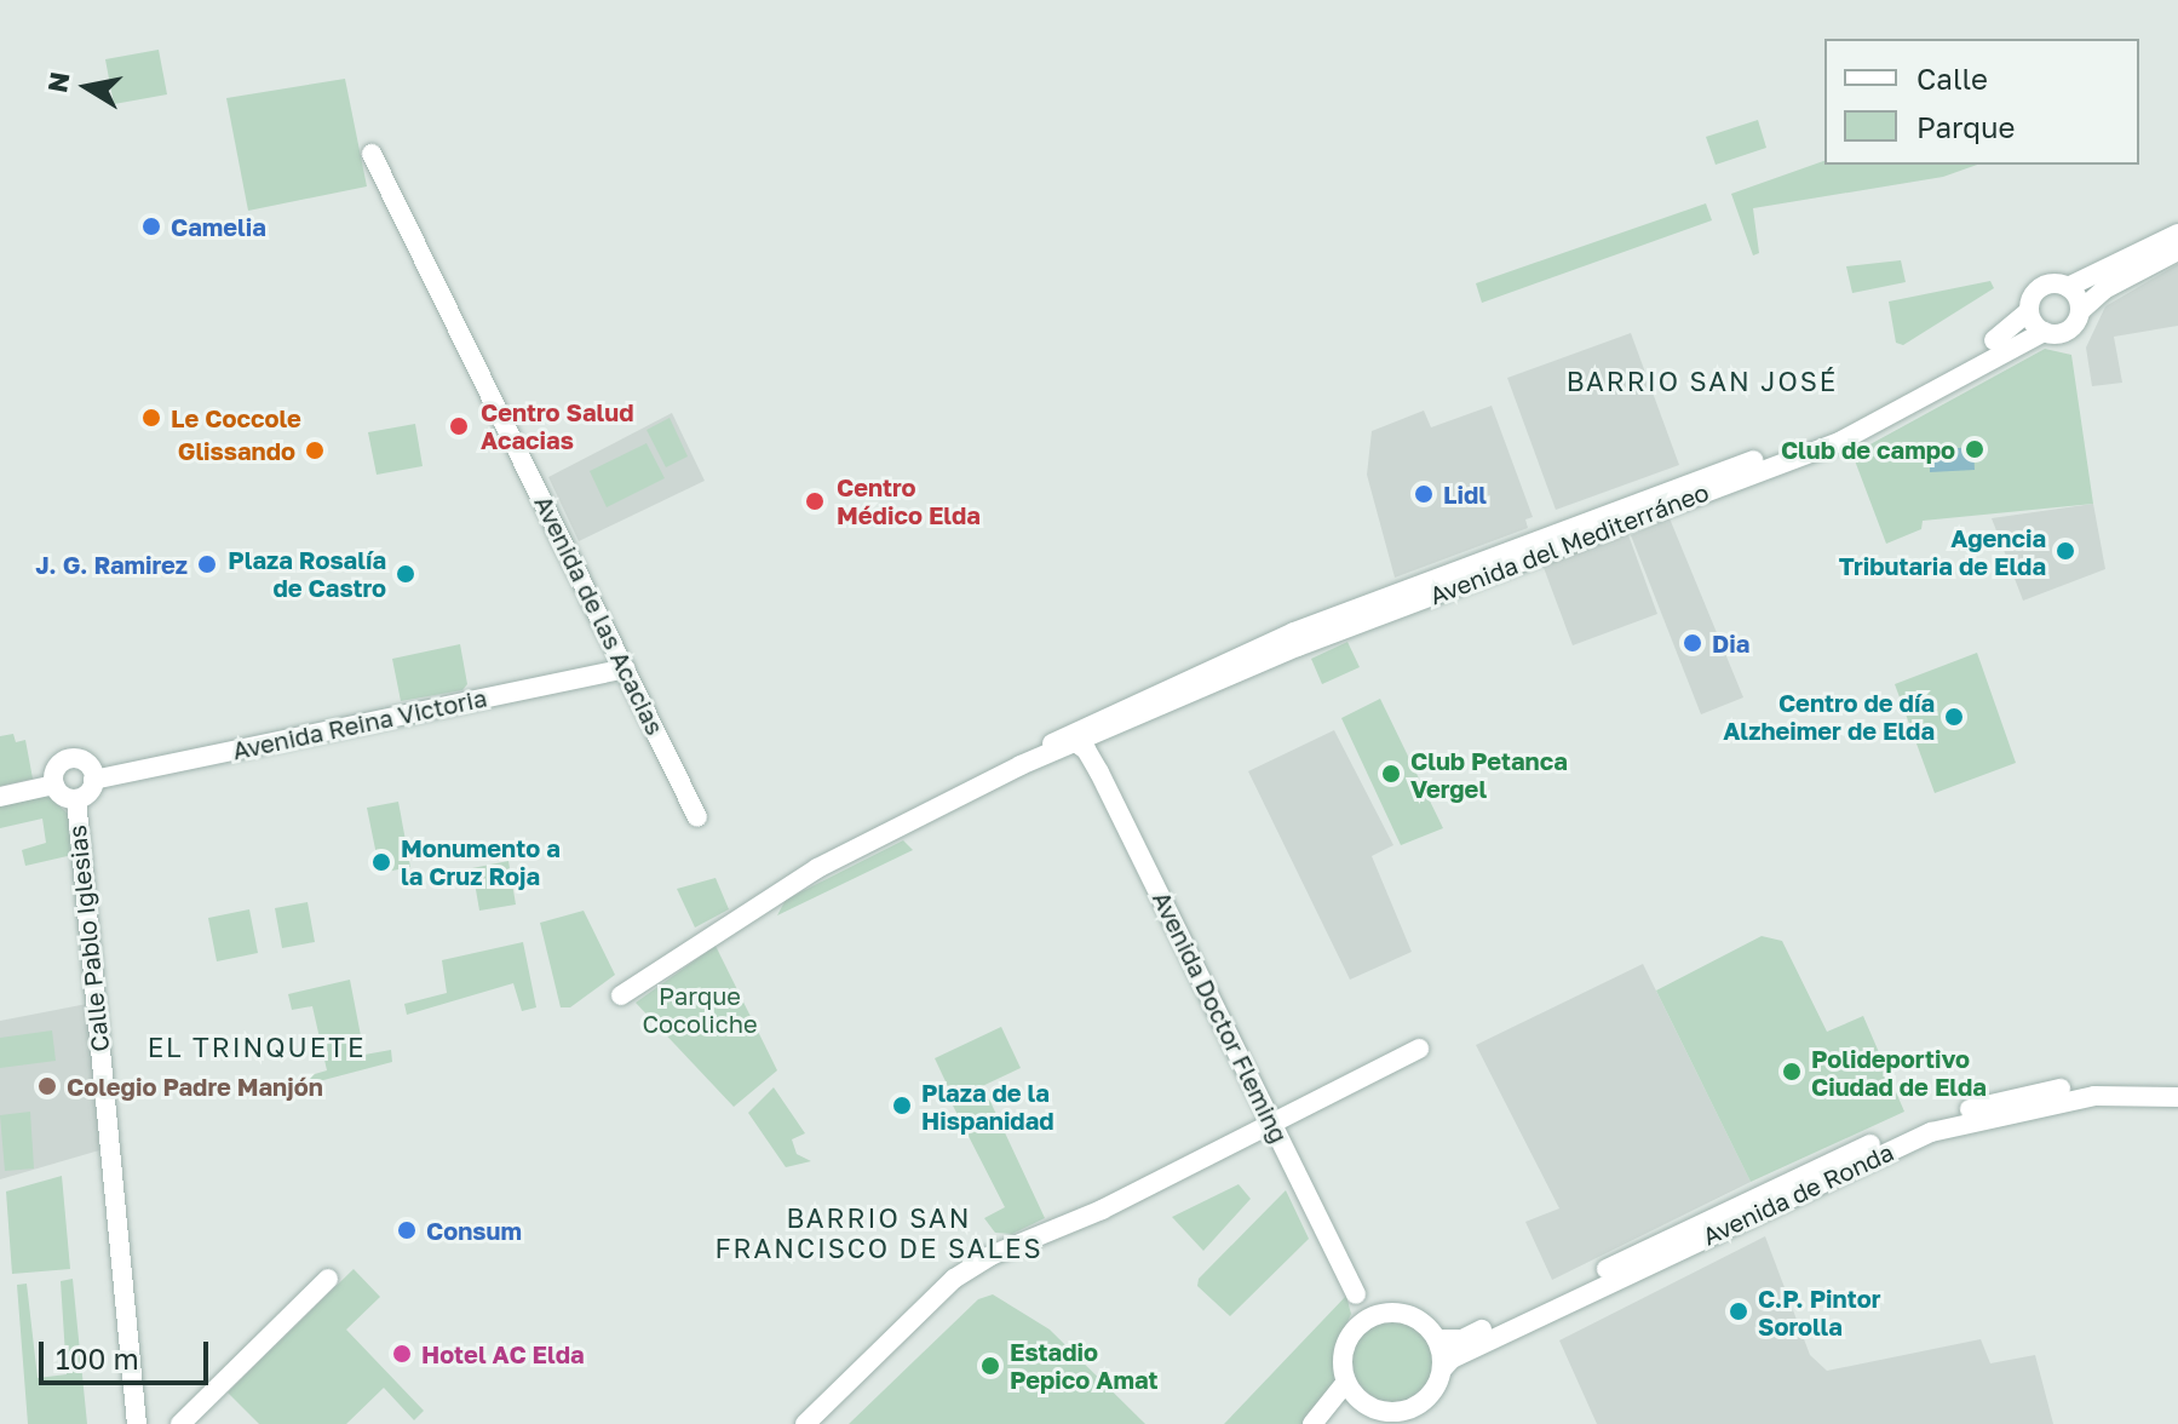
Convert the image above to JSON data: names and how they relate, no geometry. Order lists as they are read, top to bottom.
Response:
{
  "streets": {
    "street": [
      "Avenida del Mediterráneo",
      "Avenida de las Acacias",
      "Avenida Reina Victoria",
      "Calle Pablo Iglesias",
      "Avenida Doctor Fleming",
      "Avenida de Ronda"
    ]
  },
  "crossings": [
    ["Avenida del Mediterráneo", "Avenida Doctor Fleming"],
    ["Avenida de las Acacias", "Avenida Reina Victoria"],
    ["Avenida Reina Victoria", "Calle Pablo Iglesias"]
  ],
  "districts": ["BARRIO SAN JOSÉ", "EL TRINQUETE", "BARRIO SAN FRANCISCO DE SALES"],
  "parks": ["Parque Cocoliche"],
  "places": [
    "Camelia",
    "Le Coccole",
    "Centro Salud Acacias",
    "Club de campo",
    "Glissando",
    "Lidl",
    "Centro Médico Elda",
    "Agencia Tributaria de Elda",
    "J. G. Ramirez",
    "Plaza Rosalía de Castro",
    "Dia",
    "Centro de día Alzheimer de Elda",
    "Club Petanca Vergel",
    "Monumento a la Cruz Roja",
    "Polideportivo Ciudad de Elda",
    "Colegio Padre Manjón",
    "Plaza de la Hispanidad",
    "Consum",
    "C.P. Pintor Sorolla",
    "Hotel AC Elda",
    "Estadio Pepico Amat"
  ],
  "legend": ["Calle", "Parque"],
  "scale_bar": "100 m",
  "north": "left"
}
